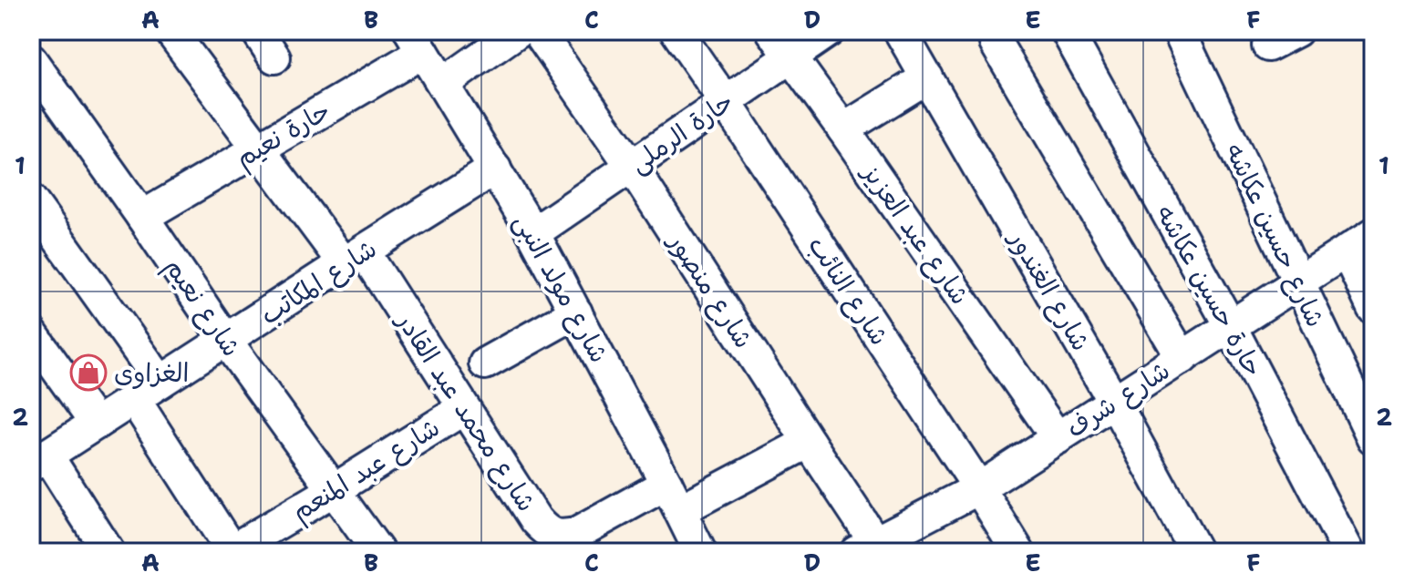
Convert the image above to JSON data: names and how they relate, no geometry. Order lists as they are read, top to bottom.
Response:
{
  "streets": {
    "street": [
      "حارة الرملى",
      "حارة نعيم",
      "شارع عبد العزيز",
      "شارع حسين عكاشه",
      "شارع المكاتب",
      "شارع مولد النبى",
      "شارع منصور",
      "شارع النائب",
      "شارع الغندور",
      "حارة حسين عكاشه",
      "شارع نعيم",
      "شارع شرف",
      "شارع محمد عبد القادر",
      "شارع عبد المنعم"
    ]
  },
  "crossings": [
    ["حارة الرملى", "شارع عبد العزيز"],
    ["حارة الرملى", "شارع مولد النبى"],
    ["حارة الرملى", "شارع منصور"],
    ["حارة الرملى", "شارع النائب"],
    ["حارة نعيم", "شارع مولد النبى"],
    ["حارة نعيم", "شارع نعيم"],
    ["حارة نعيم", "شارع محمد عبد القادر"],
    ["شارع عبد العزيز", "شارع شرف"],
    ["شارع حسين عكاشه", "شارع شرف"],
    ["شارع المكاتب", "شارع مولد النبى"],
    ["شارع المكاتب", "شارع نعيم"],
    ["شارع المكاتب", "شارع محمد عبد القادر"],
    ["شارع مولد النبى", "شارع محمد عبد القادر"],
    ["شارع منصور", "شارع شرف"],
    ["شارع النائب", "شارع شرف"],
    ["شارع الغندور", "شارع شرف"],
    ["حارة حسين عكاشه", "شارع شرف"],
    ["شارع نعيم", "شارع عبد المنعم"],
    ["شارع محمد عبد القادر", "شارع عبد المنعم"]
  ],
  "places": {
    "shop": ["الغزاوى"]
  },
  "grid": {
    "columns": [
      "A",
      "B",
      "C",
      "D",
      "E",
      "F"
    ],
    "rows": ["1", "2"]
  }
}
